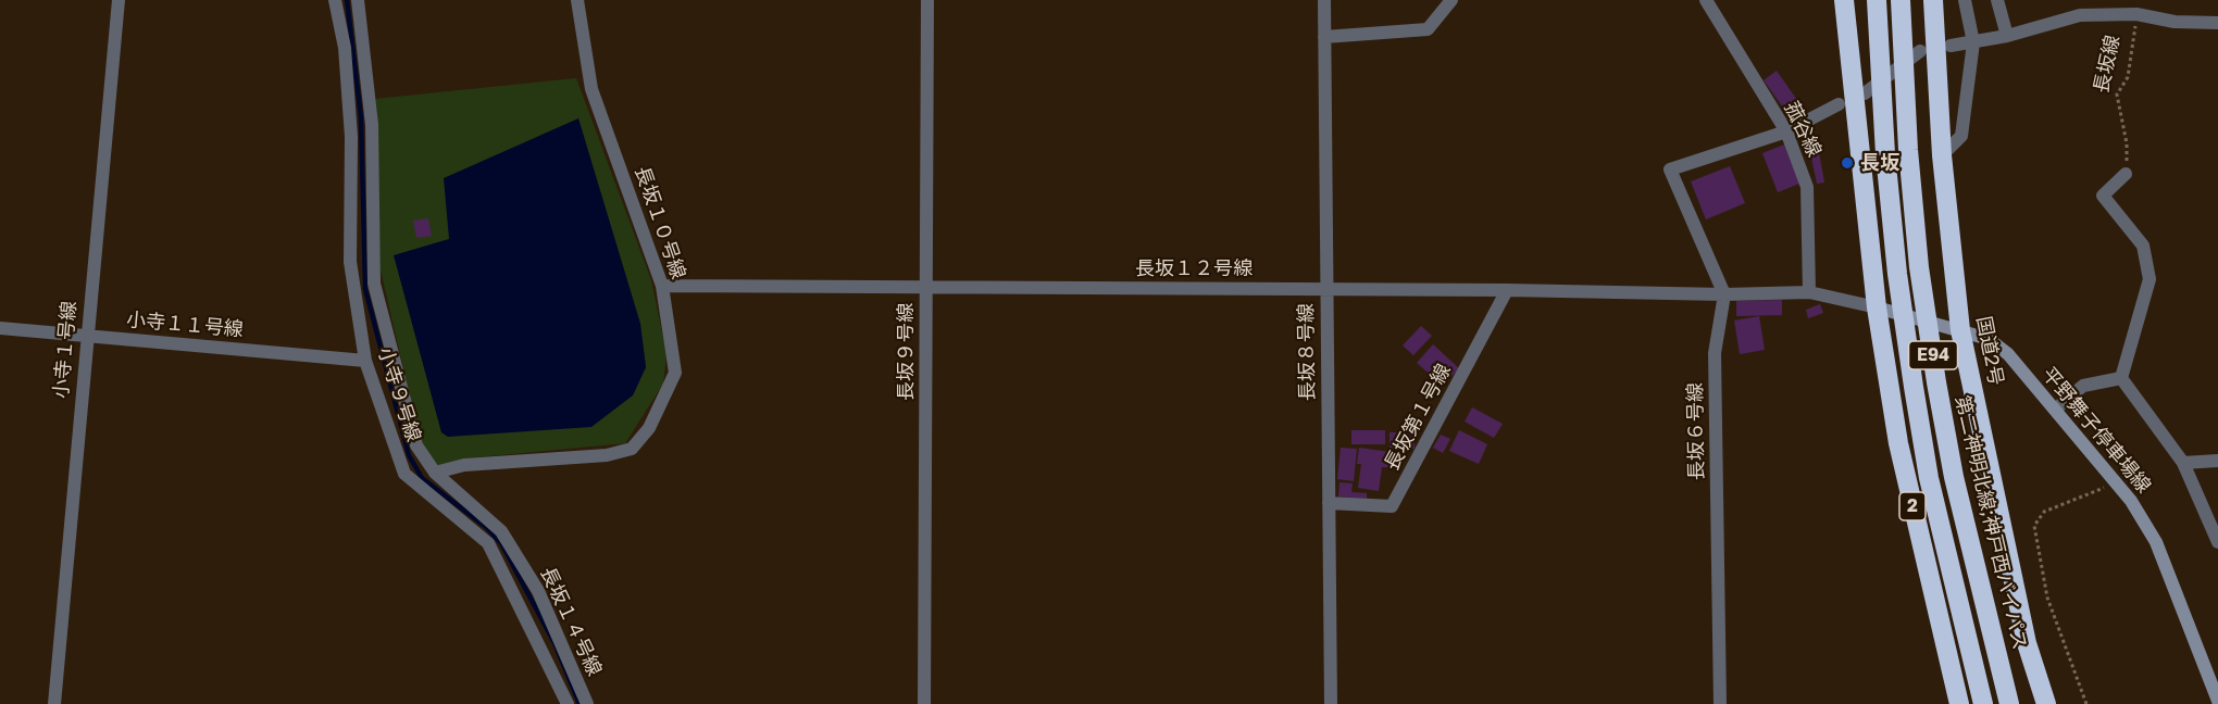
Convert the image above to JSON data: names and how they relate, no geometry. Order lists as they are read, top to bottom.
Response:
{
  "streets": {
    "highway": [
      "国道2号",
      "E94",
      "2",
      "第二神明北線;神戸西バイパス"
    ],
    "main road": ["平野舞子停車場線"],
    "street": [
      "長坂線",
      "菰谷線",
      "長坂１０号線",
      "長坂１２号線",
      "小寺１１号線",
      "小寺１号線",
      "長坂９号線",
      "長坂８号線",
      "小寺９号線",
      "長坂第１号線",
      "長坂６号線",
      "長坂１４号線"
    ]
  },
  "crossings": [
    ["菰谷線", "長坂１２号線"],
    ["長坂１０号線", "長坂１２号線"],
    ["長坂１０号線", "長坂１４号線"],
    ["長坂１２号線", "長坂９号線"],
    ["長坂１２号線", "長坂８号線"],
    ["長坂１２号線", "長坂第１号線"],
    ["長坂１２号線", "平野舞子停車場線"],
    ["長坂１２号線", "長坂６号線"],
    ["長坂１２号線", "2"],
    ["小寺１１号線", "小寺１号線"],
    ["小寺１１号線", "小寺９号線"],
    ["国道2号", "平野舞子停車場線"],
    ["長坂８号線", "長坂第１号線"],
    ["小寺９号線", "長坂１４号線"],
    ["平野舞子停車場線", "2"]
  ],
  "places": ["長坂"]
}
